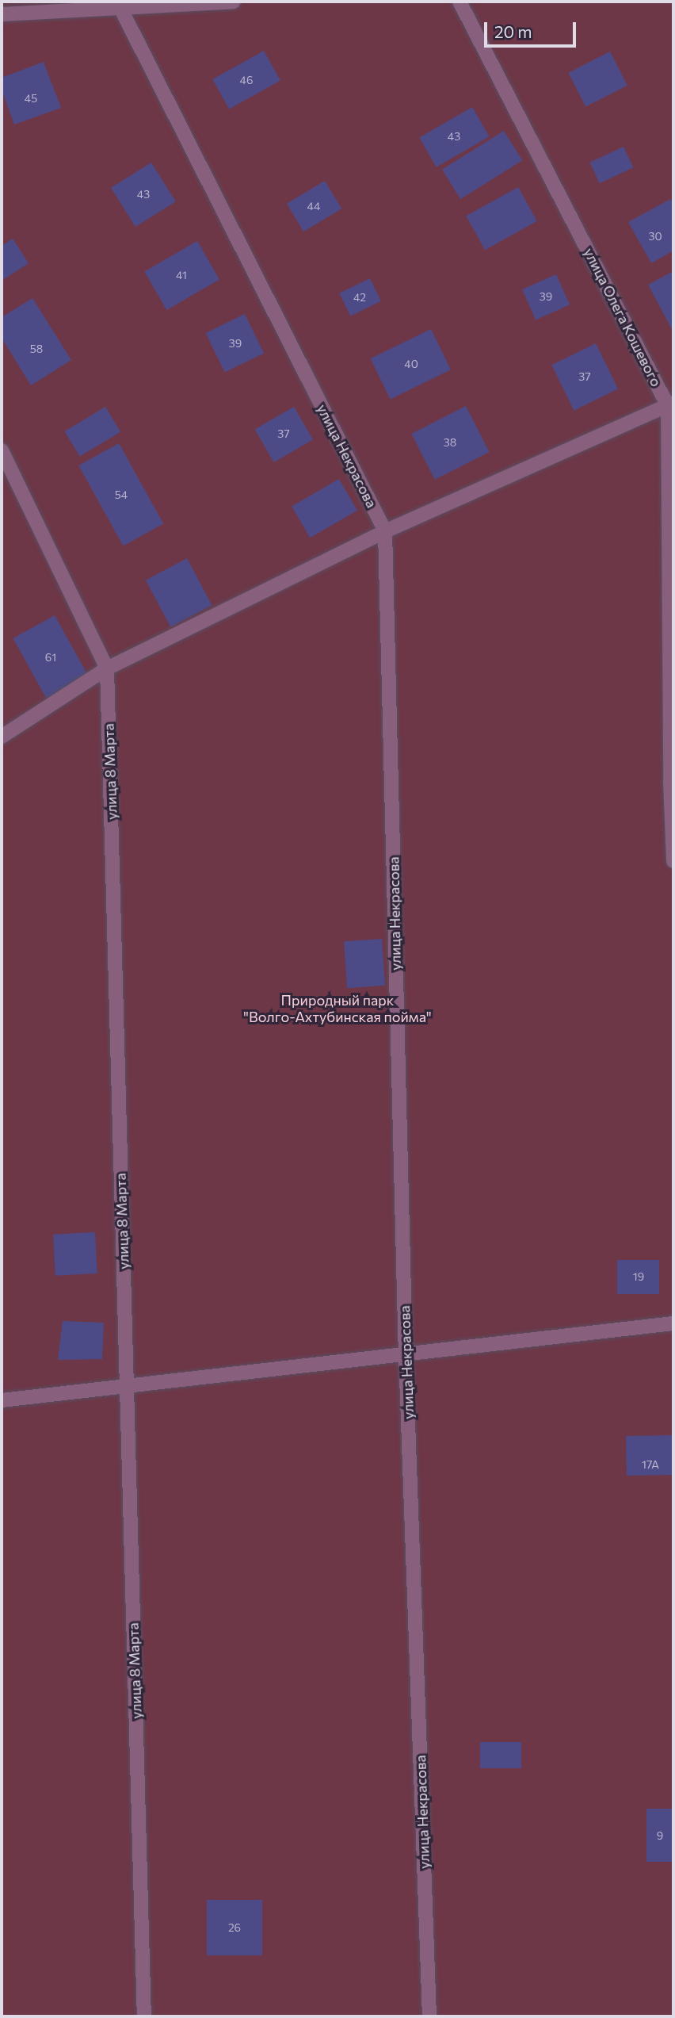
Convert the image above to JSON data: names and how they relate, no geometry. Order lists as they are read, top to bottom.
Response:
{
  "streets": {
    "street": ["улица Олега Кошевого", "улица Некрасова", "улица 8 Марта"]
  },
  "parks": ["Природный парк \"Волго-Ахтубинская пойма\""],
  "house_numbers": [
    "46",
    "45",
    "43",
    "43",
    "44",
    "30",
    "41",
    "39",
    "42",
    "39",
    "58",
    "40",
    "37",
    "37",
    "38",
    "54",
    "61",
    "19",
    "17А",
    "9",
    "26"
  ],
  "scale_bar": "20 m"
}
